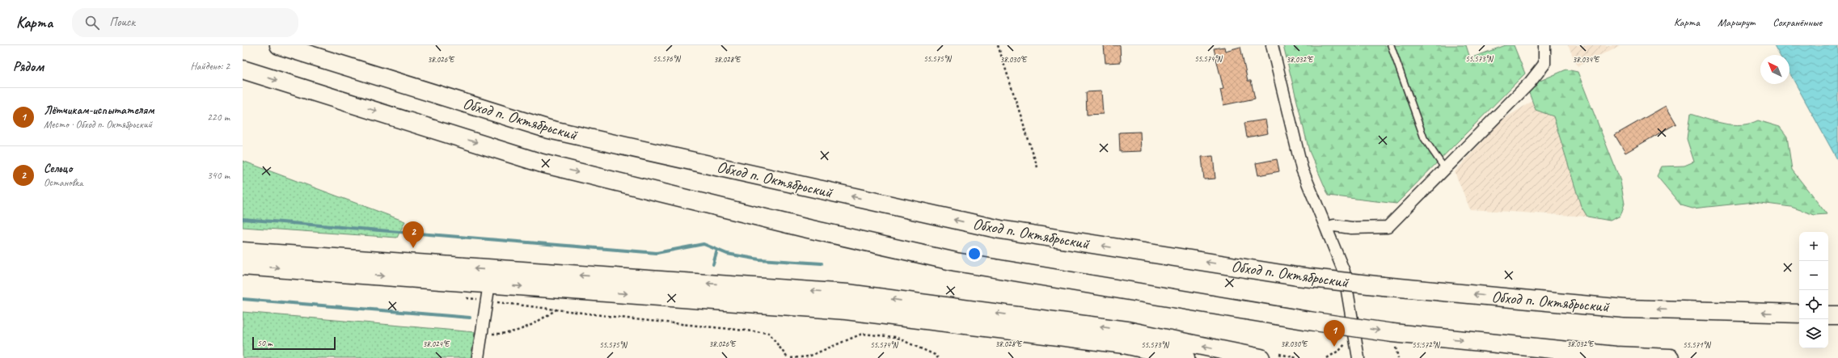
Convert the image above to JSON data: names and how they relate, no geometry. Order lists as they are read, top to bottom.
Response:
{
  "streets": {
    "main road": ["Обход п. Октябрьский"]
  },
  "scale_bar": "50 m",
  "north": "top left",
  "page": {
    "header": "Карта",
    "search": "Поиск",
    "nav": ["Карта", "Маршрут", "Сохранённые"],
    "heading": ["Рядом", "Найдено: 2"],
    "list": [
      {
        "mark": "1",
        "name": "Лётчикам-испытателям",
        "note": "Место · Обход п. Октябрьский",
        "value": "220 m"
      },
      {
        "mark": "2",
        "name": "Сельцо",
        "note": "Остановка",
        "value": "340 m"
      }
    ],
    "pins": ["2", "1"],
    "map_buttons": ["+", "−"],
    "scale": "50 m"
  },
  "coordinates": [
    "55.576°N",
    "55.575°N",
    "55.574°N",
    "55.573°N",
    "38.026°E",
    "38.028°E",
    "38.030°E",
    "38.032°E",
    "38.034°E",
    "38.024°E",
    "55.572°N",
    "55.571°N"
  ]
}
